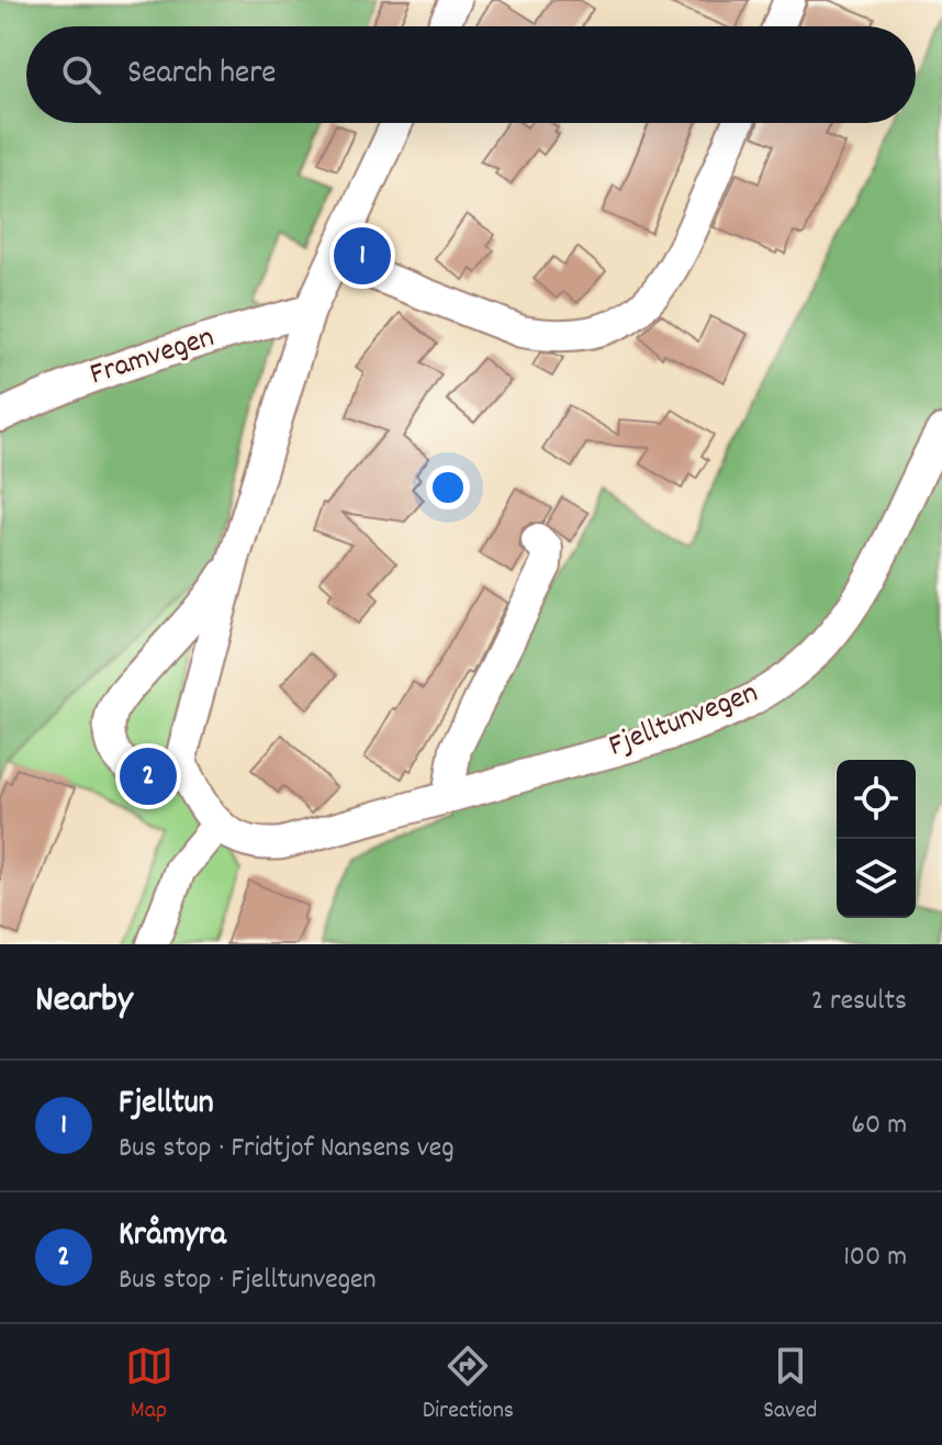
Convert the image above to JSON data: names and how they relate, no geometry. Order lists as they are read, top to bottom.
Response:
{
  "streets": {
    "street": ["Framvegen", "Fjelltunvegen"]
  },
  "page": {
    "search": "Search here",
    "pins": ["1", "2"],
    "heading": ["Nearby", "2 results"],
    "list": [
      {
        "mark": "1",
        "name": "Fjelltun",
        "note": "Bus stop · Fridtjof Nansens veg",
        "value": "60 m"
      },
      {
        "mark": "2",
        "name": "Kråmyra",
        "note": "Bus stop · Fjelltunvegen",
        "value": "100 m"
      }
    ],
    "nav": ["Map", "Directions", "Saved"]
  }
}
